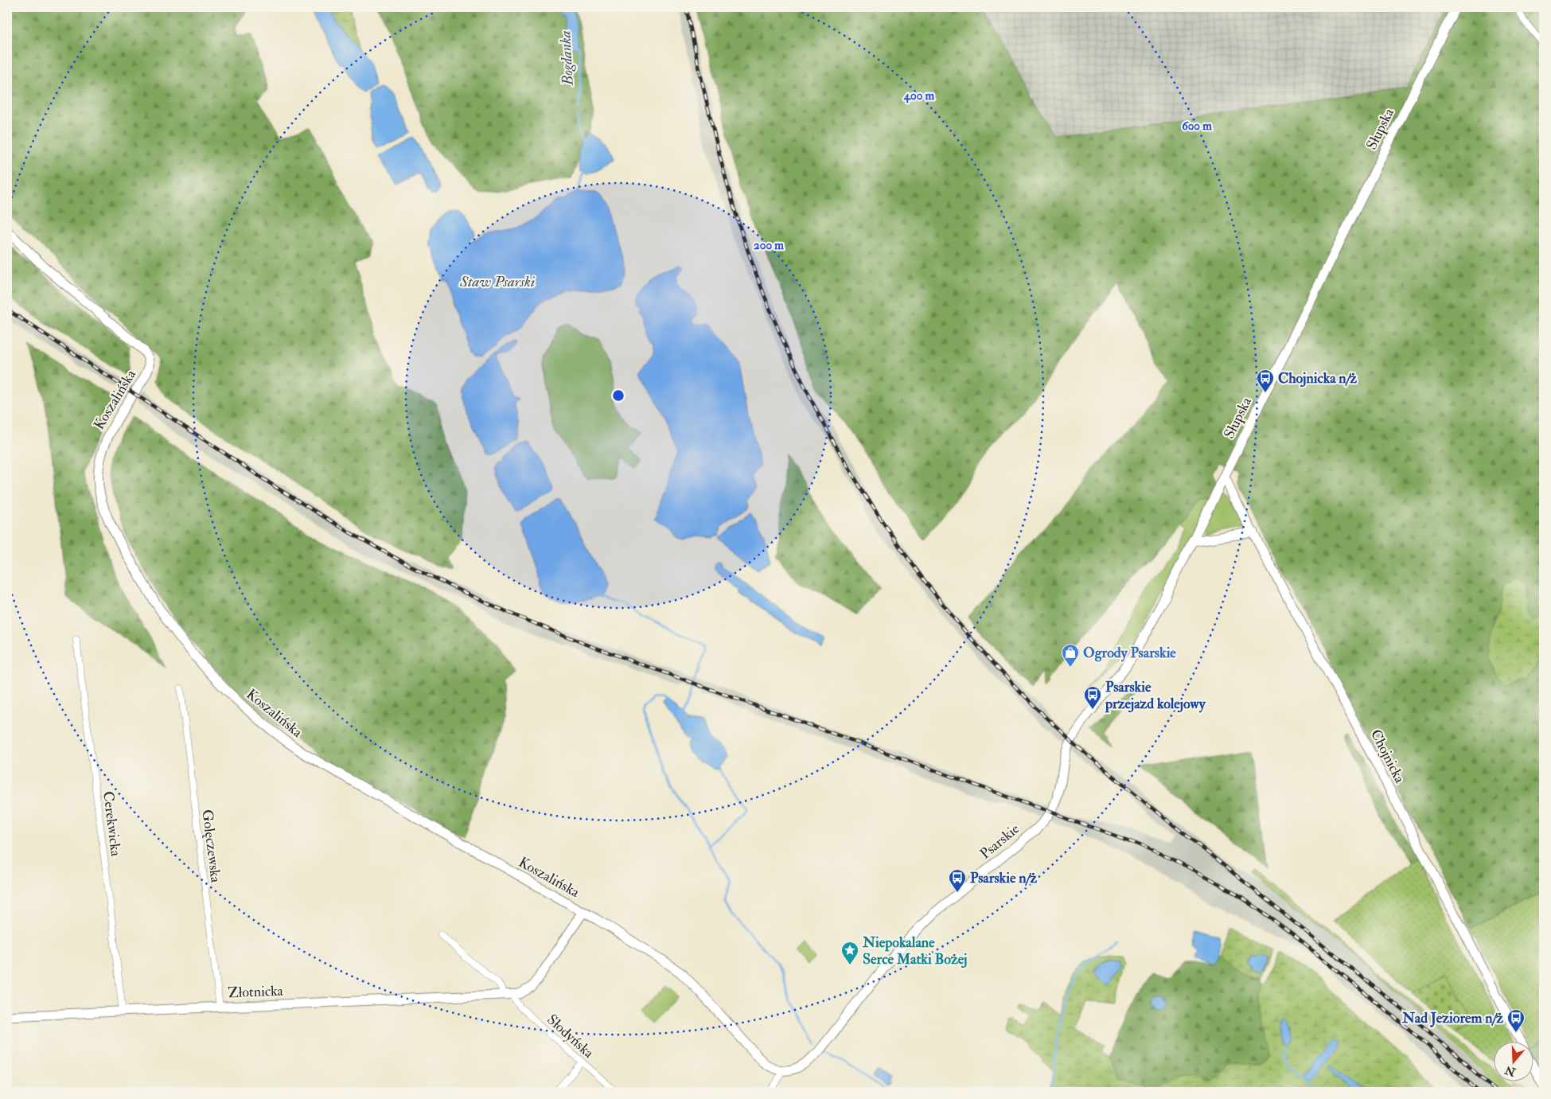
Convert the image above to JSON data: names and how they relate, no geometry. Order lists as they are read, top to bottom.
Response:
{
  "streets": {
    "street": [
      "Słupska",
      "Koszalińska",
      "Chojnicka",
      "Cerekwicka",
      "Psarskie",
      "Golęczewska",
      "Złotnicka",
      "Słodyńska"
    ]
  },
  "crossings": [
    ["Słupska", "Chojnicka"],
    ["Słupska", "Psarskie"],
    ["Koszalińska", "Psarskie"],
    ["Koszalińska", "Złotnicka"],
    ["Cerekwicka", "Złotnicka"],
    ["Golęczewska", "Złotnicka"],
    ["Złotnicka", "Słodyńska"]
  ],
  "water": ["Bogdanka", "Staw Psarski"],
  "places": {
    "bus stop": [
      "Chojnicka n/ż",
      "Psarskie przejazd kolejowy",
      "Psarskie n/ż",
      "Nad Jeziorem n/ż"
    ],
    "shop": ["Ogrody Psarskie"],
    "place": ["Niepokalane Serce Matki Bożej"]
  },
  "north": "bottom",
  "rings": ["400 m", "600 m", "200 m"]
}
